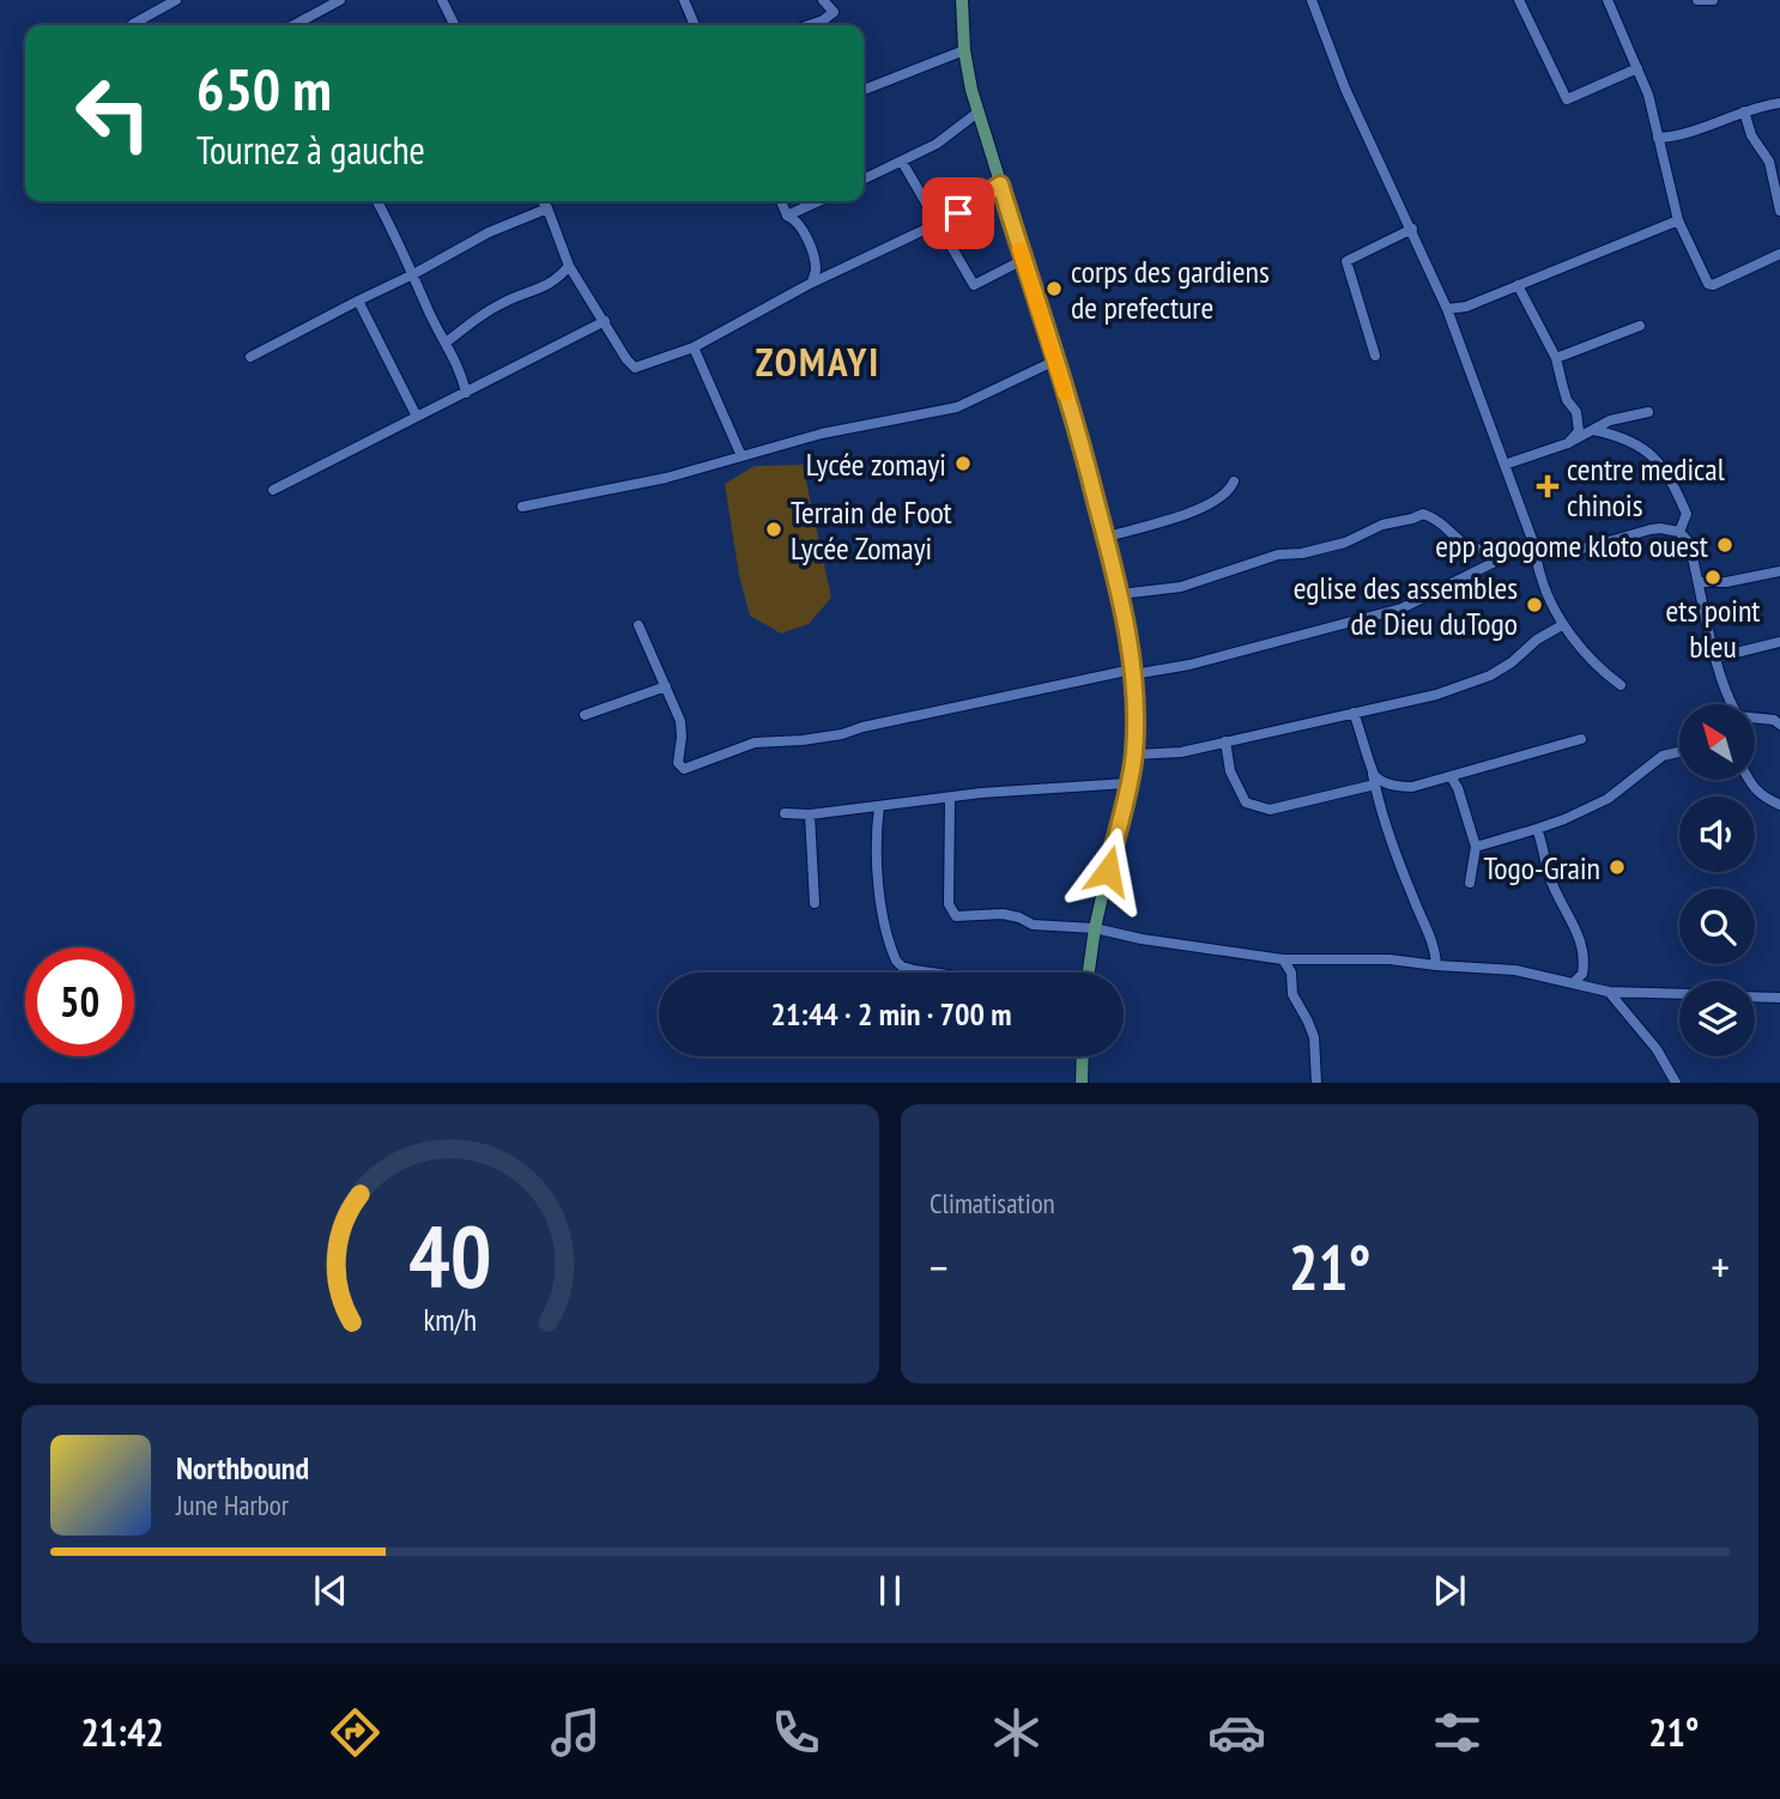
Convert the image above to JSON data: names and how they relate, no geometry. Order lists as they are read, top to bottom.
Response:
{
  "districts": ["ZOMAYI"],
  "places": {
    "other": [
      "corps des gardiens de prefecture",
      "Lycée zomayi",
      "Terrain de Foot Lycée Zomayi",
      "epp agogome kloto ouest",
      "ets point bleu",
      "eglise des assembles de Dieu duTogo",
      "Togo-Grain"
    ],
    "health": ["centre medical chinois"]
  },
  "north": "top left",
  "page": {
    "turn": ["650 m", "Tournez à gauche"],
    "limit": "50",
    "trip": "21:44 · 2 min · 700 m",
    "tile": "Climatisation",
    "heat": ["−", "21°", "+"],
    "song": ["Northbound", "June Harbor"],
    "tabs": ["21:42", "21°"],
    "gauge": ["40", "km/h"]
  }
}
